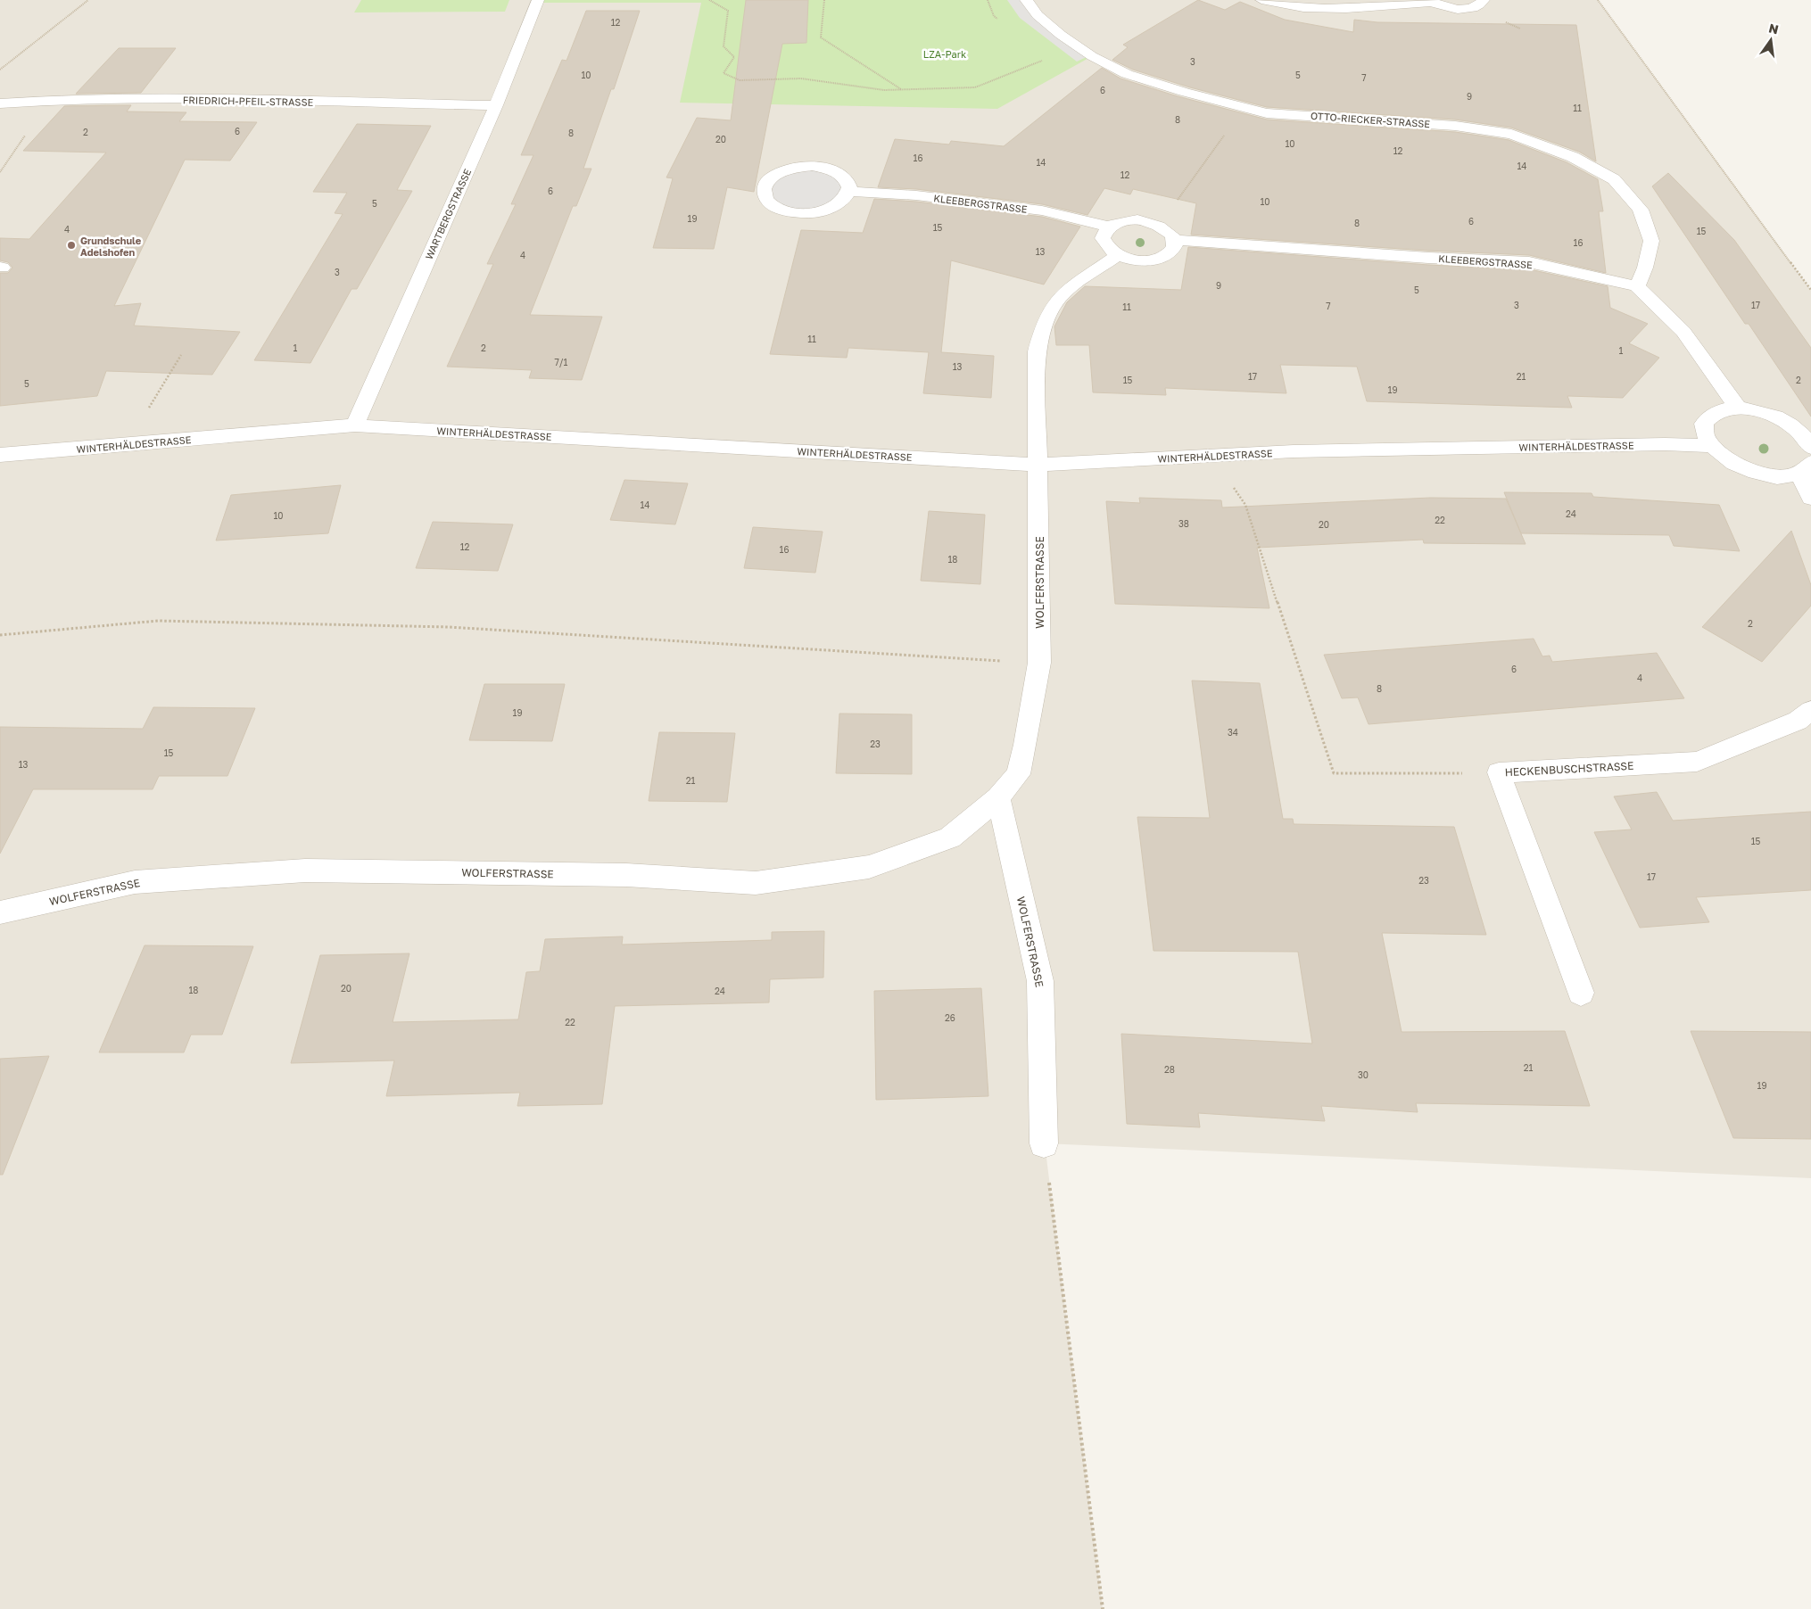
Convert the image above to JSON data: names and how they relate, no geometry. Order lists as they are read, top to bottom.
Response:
{
  "streets": {
    "street": [
      "FRIEDRICH-PFEIL-STRASSE",
      "OTTO-RIECKER-STRASSE",
      "KLEEBERGSTRASSE",
      "WARTBERGSTRASSE",
      "WINTERHÄLDESTRASSE",
      "WOLFERSTRASSE",
      "HECKENBUSCHSTRASSE"
    ]
  },
  "crossings": [
    ["FRIEDRICH-PFEIL-STRASSE", "WARTBERGSTRASSE"],
    ["OTTO-RIECKER-STRASSE", "KLEEBERGSTRASSE"],
    ["WARTBERGSTRASSE", "WINTERHÄLDESTRASSE"],
    ["WINTERHÄLDESTRASSE", "WOLFERSTRASSE"]
  ],
  "parks": ["LZA-Park"],
  "places": ["Grundschule Adelshofen"],
  "house_numbers": [
    "12",
    "3",
    "10",
    "5",
    "7",
    "6",
    "9",
    "11",
    "8",
    "6",
    "2",
    "8",
    "20",
    "10",
    "12",
    "16",
    "14",
    "14",
    "12",
    "6",
    "10",
    "5",
    "19",
    "6",
    "8",
    "15",
    "4",
    "15",
    "16",
    "13",
    "4",
    "3",
    "9",
    "5",
    "3",
    "17",
    "7",
    "11",
    "11",
    "1",
    "2",
    "1",
    "7/1",
    "13",
    "17",
    "21",
    "15",
    "2",
    "5",
    "19",
    "14",
    "24",
    "10",
    "22",
    "38",
    "20",
    "12",
    "16",
    "18",
    "2",
    "6",
    "4",
    "8",
    "19",
    "34",
    "23",
    "15",
    "13",
    "21",
    "15",
    "17",
    "23",
    "20",
    "18",
    "24",
    "26",
    "22",
    "21",
    "28",
    "30",
    "19"
  ],
  "north": "top"
}
